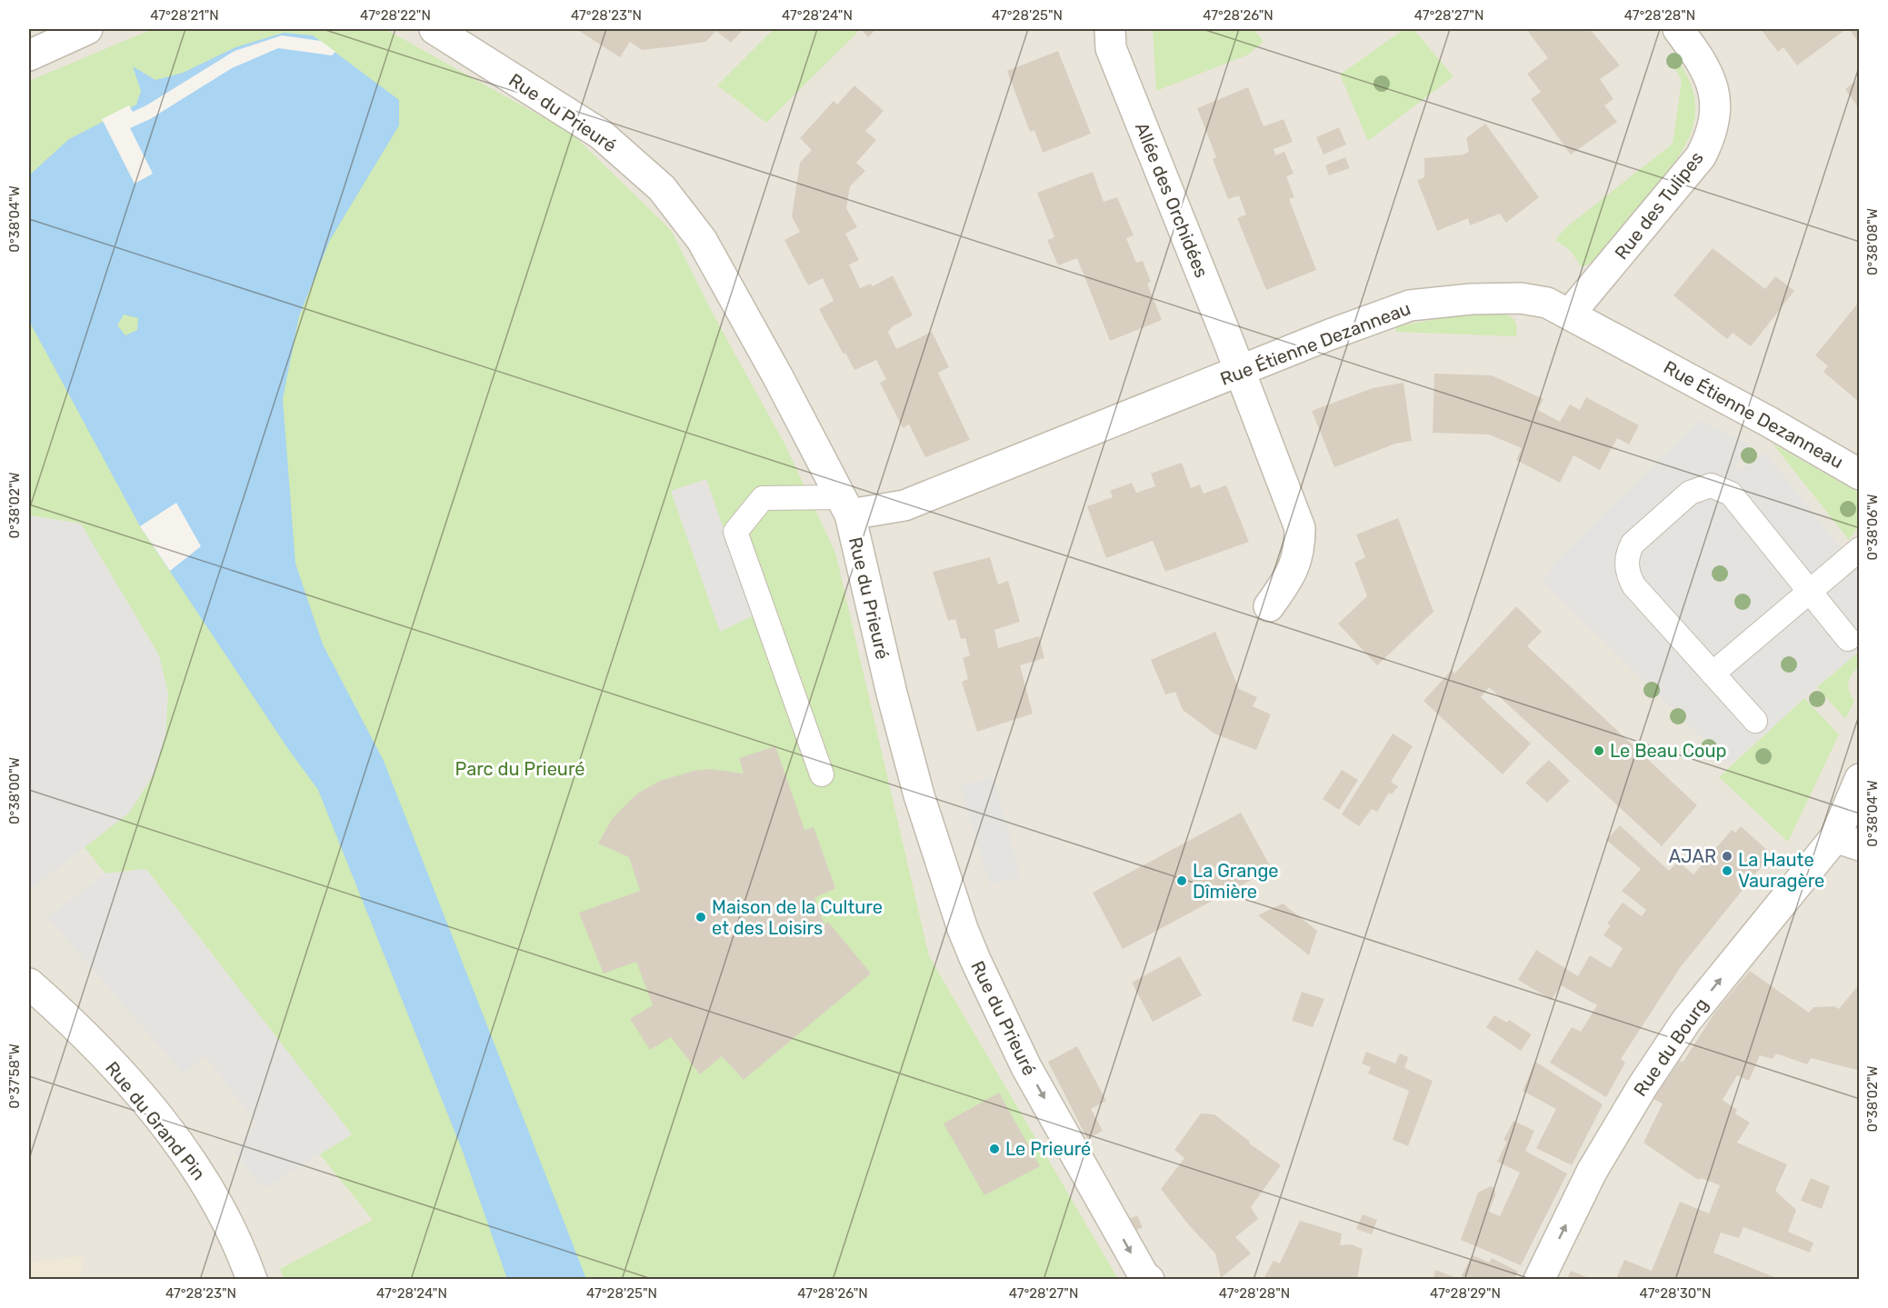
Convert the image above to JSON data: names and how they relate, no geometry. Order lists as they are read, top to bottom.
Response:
{
  "streets": {
    "street": [
      "Rue du Prieuré",
      "Allée des Orchidées",
      "Rue des Tulipes",
      "Rue Étienne Dezanneau",
      "Rue du Bourg",
      "Rue du Grand Pin"
    ]
  },
  "crossings": [
    ["Rue du Prieuré", "Rue Étienne Dezanneau"],
    ["Allée des Orchidées", "Rue Étienne Dezanneau"],
    ["Rue des Tulipes", "Rue Étienne Dezanneau"]
  ],
  "one_way": ["Rue du Prieuré", "Rue du Bourg"],
  "parks": ["Parc du Prieuré"],
  "places": [
    "Le Beau Coup",
    "AJAR",
    "La Haute Vauragère",
    "La Grange Dîmière",
    "Maison de la Culture et des Loisirs",
    "Le Prieuré"
  ],
  "coordinates": [
    "47°28'21\"N",
    "47°28'22\"N",
    "47°28'23\"N",
    "47°28'24\"N",
    "47°28'25\"N",
    "47°28'26\"N",
    "47°28'27\"N",
    "47°28'28\"N",
    "0°38'04\"W",
    "0°38'08\"W",
    "0°38'02\"W",
    "0°38'06\"W",
    "0°38'00\"W",
    "0°37'58\"W",
    "47°28'29\"N",
    "47°28'30\"N"
  ]
}
